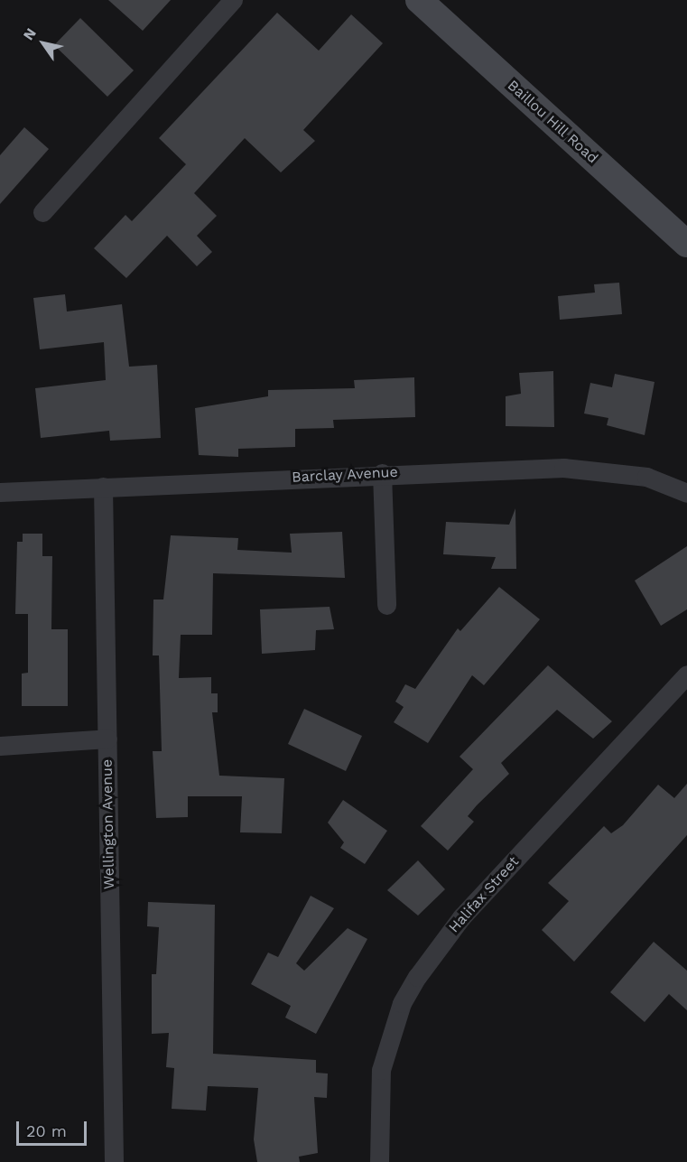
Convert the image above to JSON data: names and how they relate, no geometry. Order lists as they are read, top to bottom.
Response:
{
  "streets": {
    "main road": ["Baillou Hill Road"],
    "street": ["Barclay Avenue", "Wellington Avenue", "Halifax Street"]
  },
  "crossings": [
    ["Barclay Avenue", "Wellington Avenue"]
  ],
  "scale_bar": "20 m",
  "north": "top left"
}
